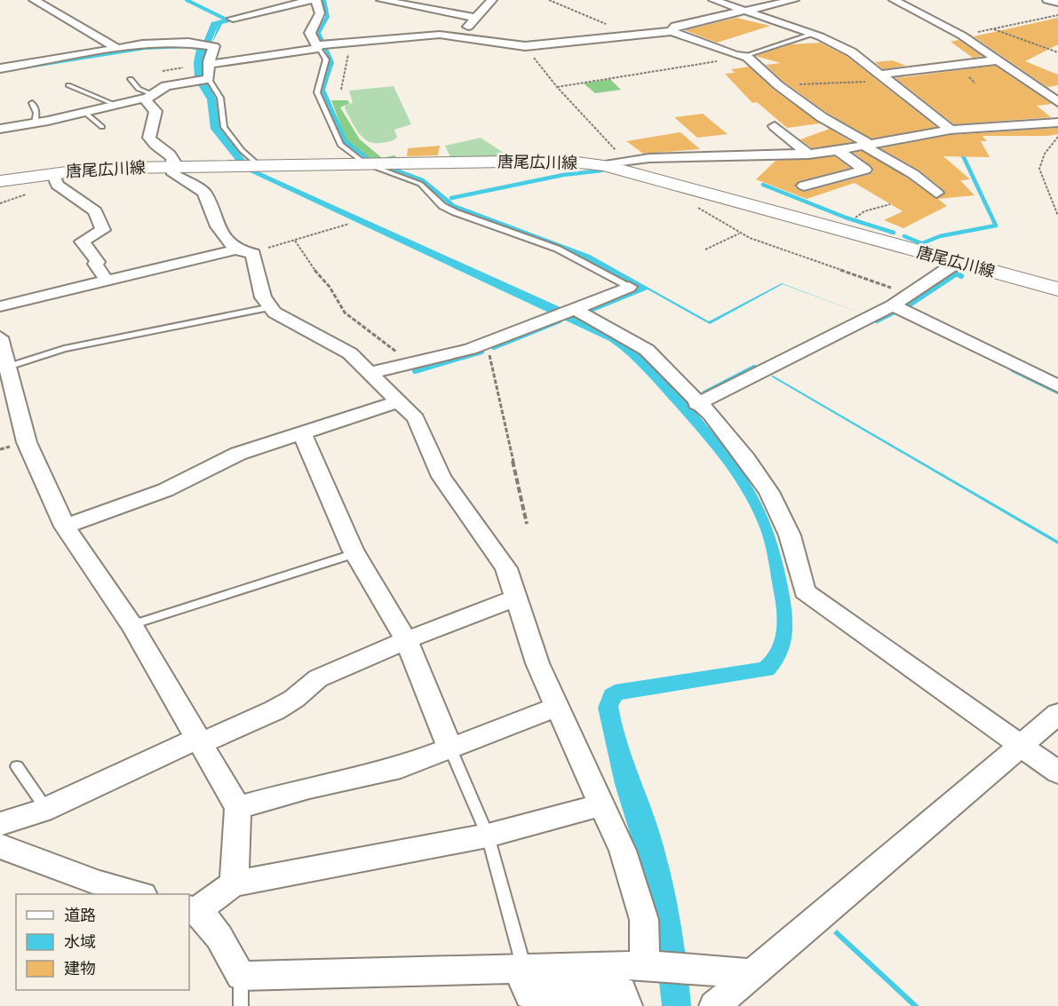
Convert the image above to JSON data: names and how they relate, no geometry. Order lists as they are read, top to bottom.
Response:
{
  "streets": {
    "main road": ["唐尾広川線"]
  },
  "legend": ["道路", "水域", "建物"]
}
